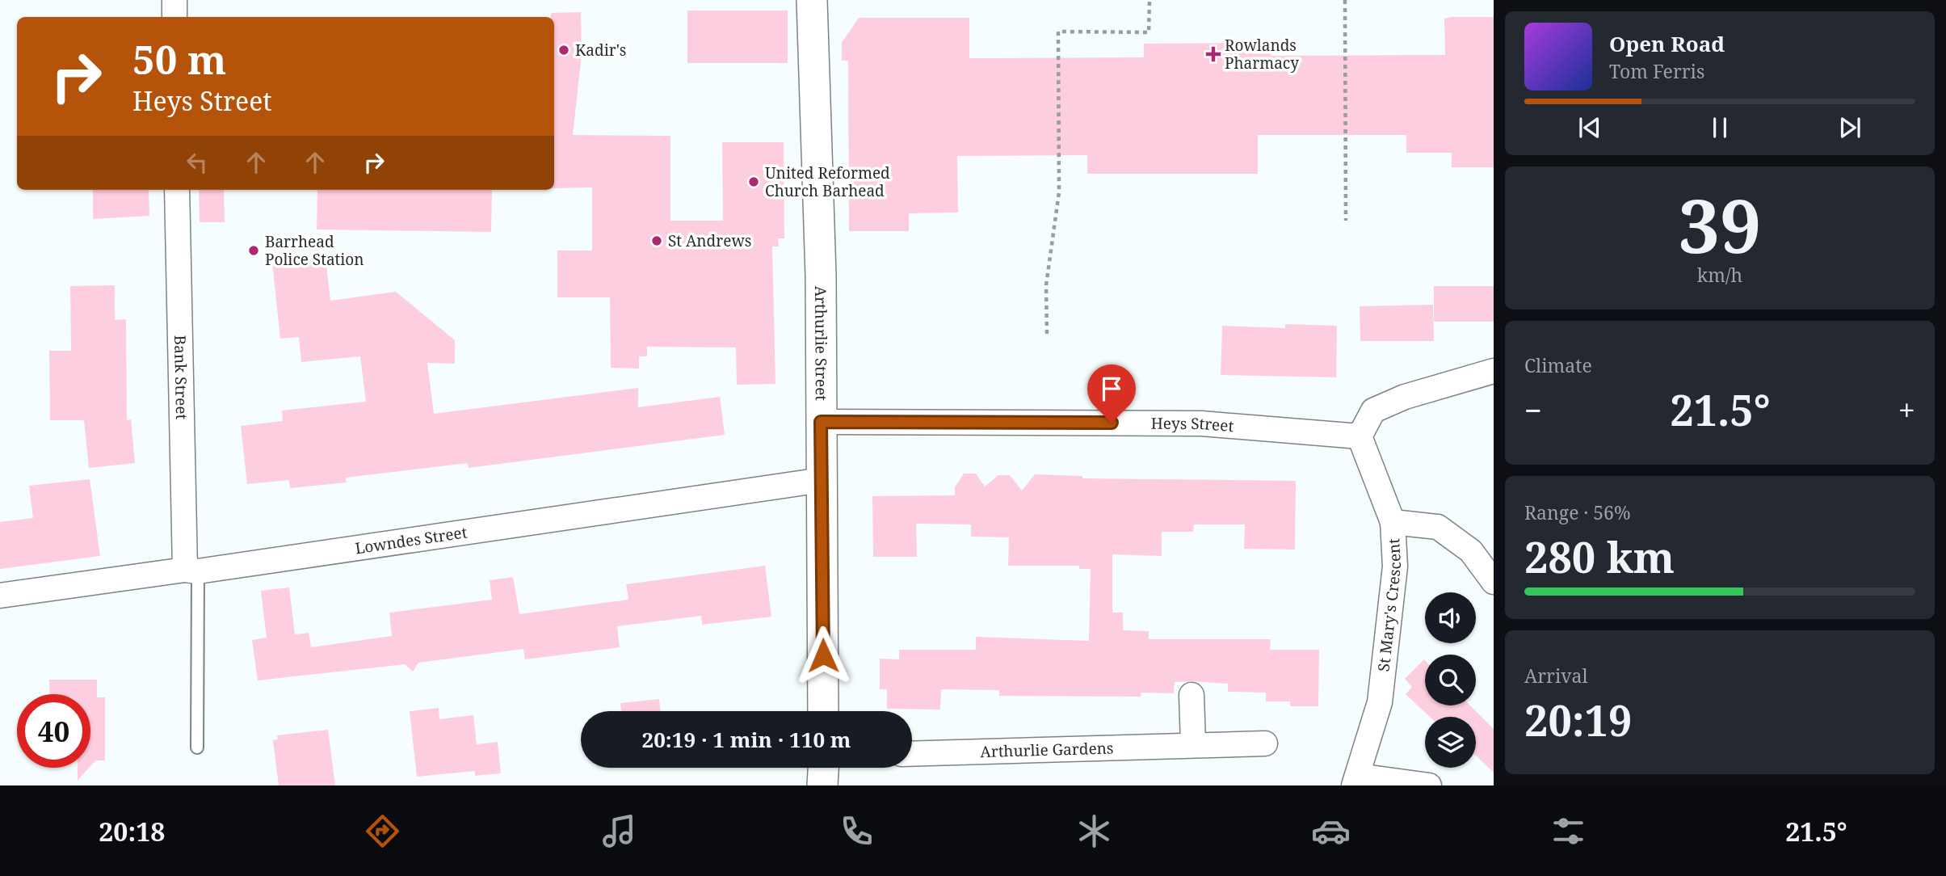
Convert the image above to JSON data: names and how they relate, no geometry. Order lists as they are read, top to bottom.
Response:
{
  "streets": {
    "street": [
      "Arthurlie Street",
      "Bank Street",
      "Heys Street",
      "Lowndes Street",
      "St Mary's Crescent",
      "Arthurlie Gardens"
    ]
  },
  "crossings": [
    ["Arthurlie Street", "Heys Street"],
    ["Arthurlie Street", "Lowndes Street"],
    ["Bank Street", "Lowndes Street"],
    ["Heys Street", "St Mary's Crescent"]
  ],
  "places": {
    "other": [
      "Kadir's",
      "United Reformed Church Barhead",
      "St Andrews",
      "Barrhead Police Station"
    ],
    "health": ["Rowlands Pharmacy"]
  },
  "page": {
    "turn": ["50 m", "Heys Street"],
    "song": ["Open Road", "Tom Ferris"],
    "tile": [
      ["39", "km/h"],
      "Climate",
      ["Range · 56%", "280 km"],
      ["Arrival", "20:19"]
    ],
    "heat": ["−", "21.5°", "+"],
    "limit": "40",
    "trip": "20:19 · 1 min · 110 m",
    "tabs": ["20:18", "21.5°"]
  }
}
